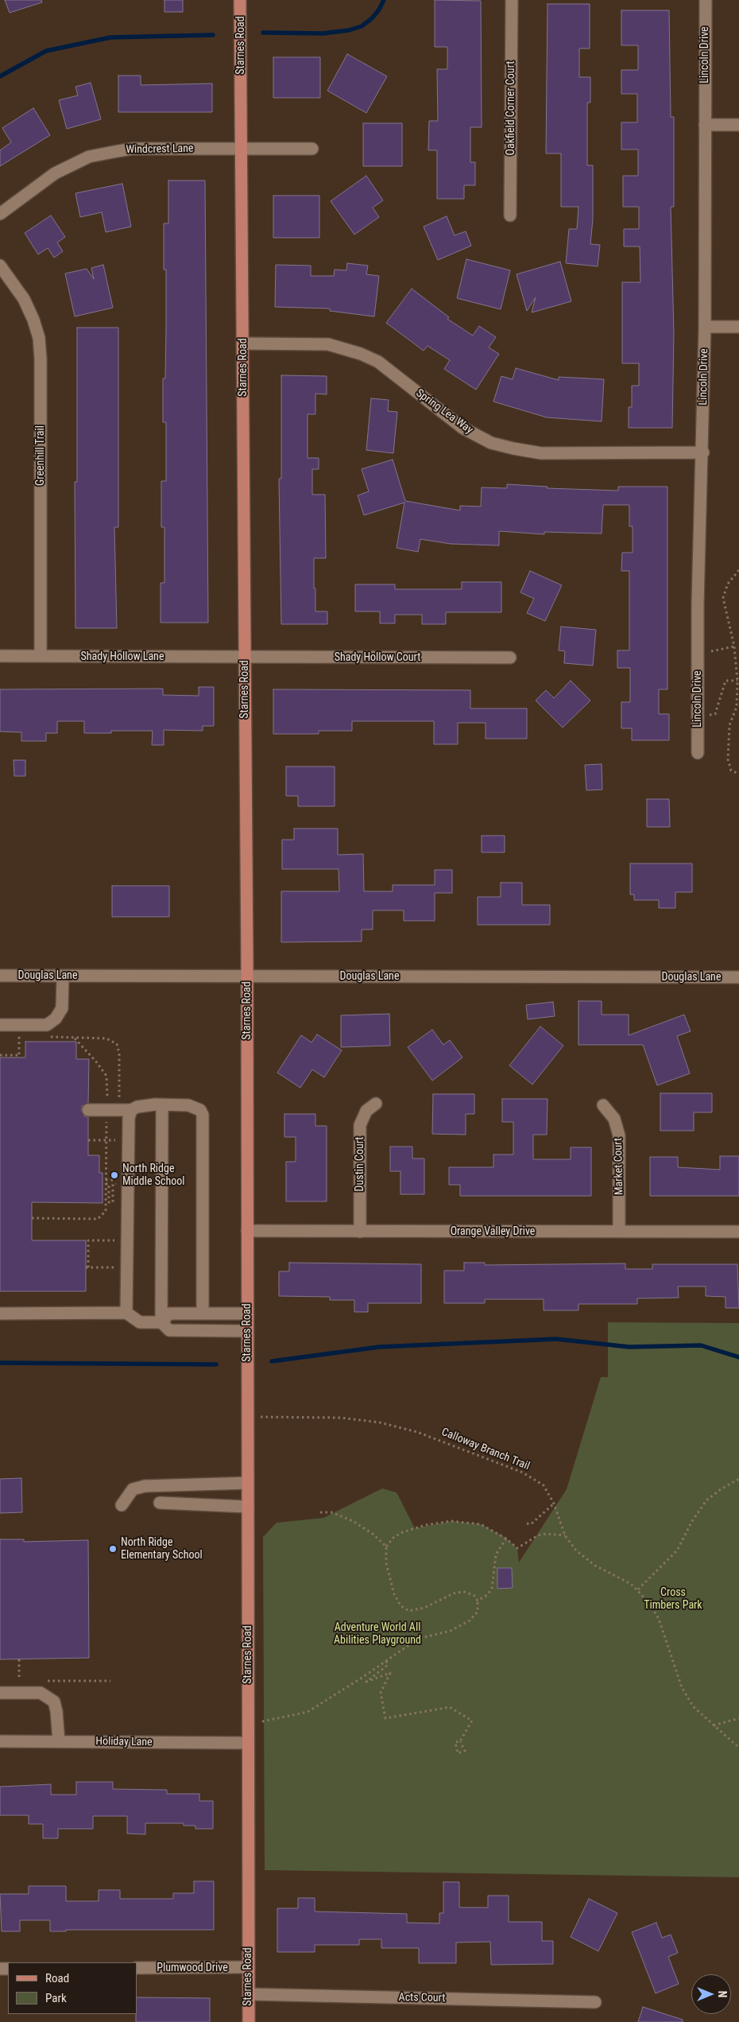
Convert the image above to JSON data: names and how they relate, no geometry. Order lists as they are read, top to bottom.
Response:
{
  "streets": {
    "main road": ["Starnes Road"],
    "street": [
      "Lincoln Drive",
      "Oakfield Corner Court",
      "Windcrest Lane",
      "Spring Lea Way",
      "Greenhill Trail",
      "Shady Hollow Lane",
      "Shady Hollow Court",
      "Douglas Lane",
      "Dustin Court",
      "Market Court",
      "Orange Valley Drive",
      "Holiday Lane",
      "Plumwood Drive",
      "Acts Court"
    ],
    "path": ["Calloway Branch Trail"]
  },
  "crossings": [
    ["Starnes Road", "Windcrest Lane"],
    ["Starnes Road", "Spring Lea Way"],
    ["Starnes Road", "Shady Hollow Lane"],
    ["Starnes Road", "Shady Hollow Court"],
    ["Starnes Road", "Douglas Lane"],
    ["Starnes Road", "Orange Valley Drive"],
    ["Starnes Road", "Calloway Branch Trail"],
    ["Starnes Road", "Holiday Lane"],
    ["Starnes Road", "Plumwood Drive"],
    ["Starnes Road", "Acts Court"],
    ["Lincoln Drive", "Spring Lea Way"],
    ["Greenhill Trail", "Shady Hollow Lane"],
    ["Shady Hollow Lane", "Shady Hollow Court"],
    ["Dustin Court", "Orange Valley Drive"],
    ["Market Court", "Orange Valley Drive"]
  ],
  "parks": ["Cross Timbers Park", "Adventure World All Abilities Playground"],
  "places": ["North Ridge Middle School", "North Ridge Elementary School"],
  "legend": ["Road", "Park"],
  "north": "right"
}
